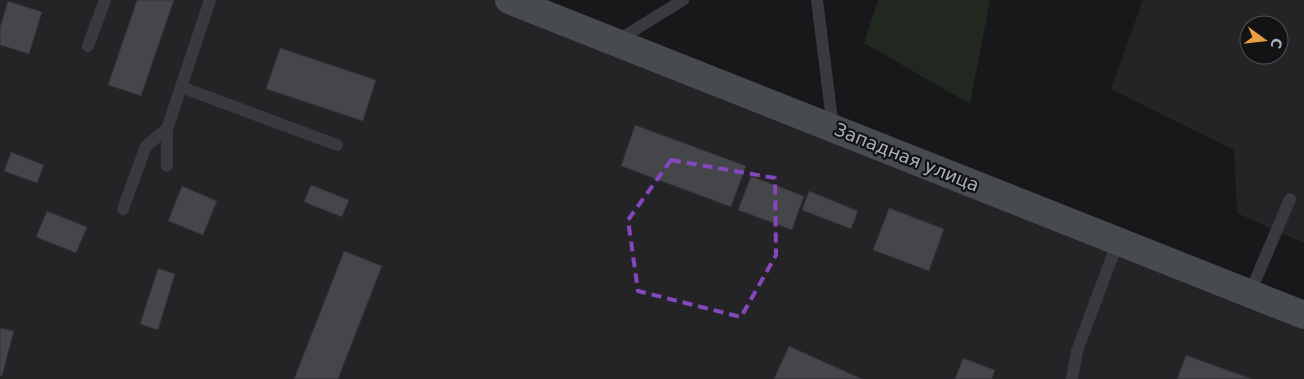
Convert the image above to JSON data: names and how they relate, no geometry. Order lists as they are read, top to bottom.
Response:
{
  "streets": {
    "main road": ["Западная улица"]
  },
  "north": "right"
}
